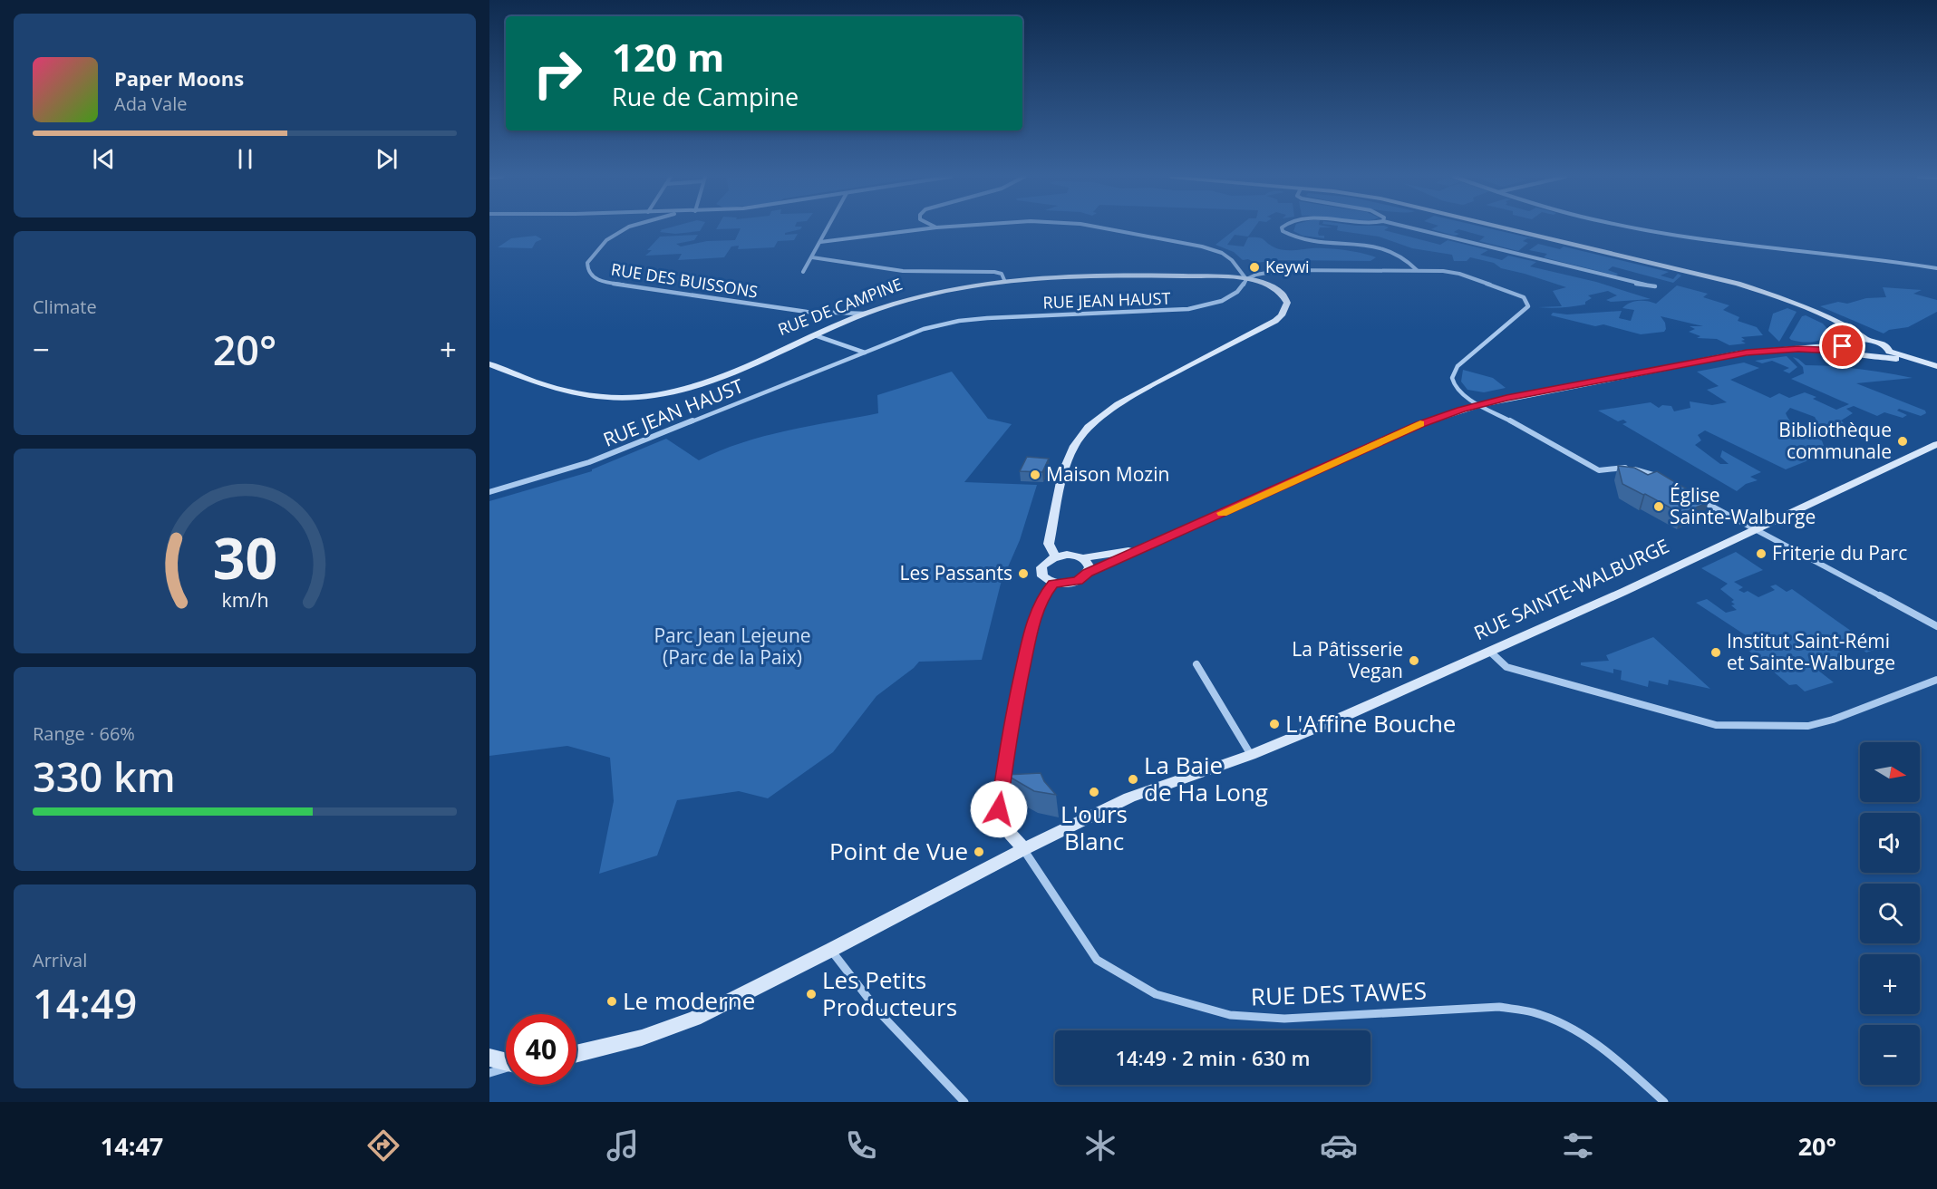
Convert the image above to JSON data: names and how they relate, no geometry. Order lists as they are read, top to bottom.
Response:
{
  "streets": {
    "street": [
      "RUE DES BUISSONS",
      "RUE JEAN HAUST",
      "RUE DE CAMPINE",
      "RUE SAINTE-WALBURGE",
      "RUE DES TAWES"
    ]
  },
  "crossings": [
    ["RUE DES BUISSONS", "RUE DE CAMPINE"],
    ["RUE JEAN HAUST", "RUE DE CAMPINE"],
    ["RUE SAINTE-WALBURGE", "RUE DES TAWES"]
  ],
  "parks": ["Parc Jean Lejeune (Parc de la Paix)"],
  "places": [
    "Keywi",
    "Bibliothèque communale",
    "Maison Mozin",
    "Église Sainte-Walburge",
    "Friterie du Parc",
    "Les Passants",
    "Institut Saint-Rémi et Sainte-Walburge",
    "La Pâtisserie Vegan",
    "L'Affine Bouche",
    "La Baie de Ha Long",
    "L'ours Blanc",
    "Point de Vue",
    "Les Petits Producteurs",
    "Le moderne"
  ],
  "north": "right",
  "page": {
    "turn": ["120 m", "Rue de Campine"],
    "song": ["Paper Moons", "Ada Vale"],
    "tile": [
      "Climate",
      ["Range · 66%", "330 km"],
      ["Arrival", "14:49"]
    ],
    "heat": ["−", "20°", "+"],
    "map_buttons": ["+", "−"],
    "limit": "40",
    "trip": "14:49 · 2 min · 630 m",
    "tabs": ["14:47", "20°"],
    "gauge": ["30", "km/h"]
  }
}
